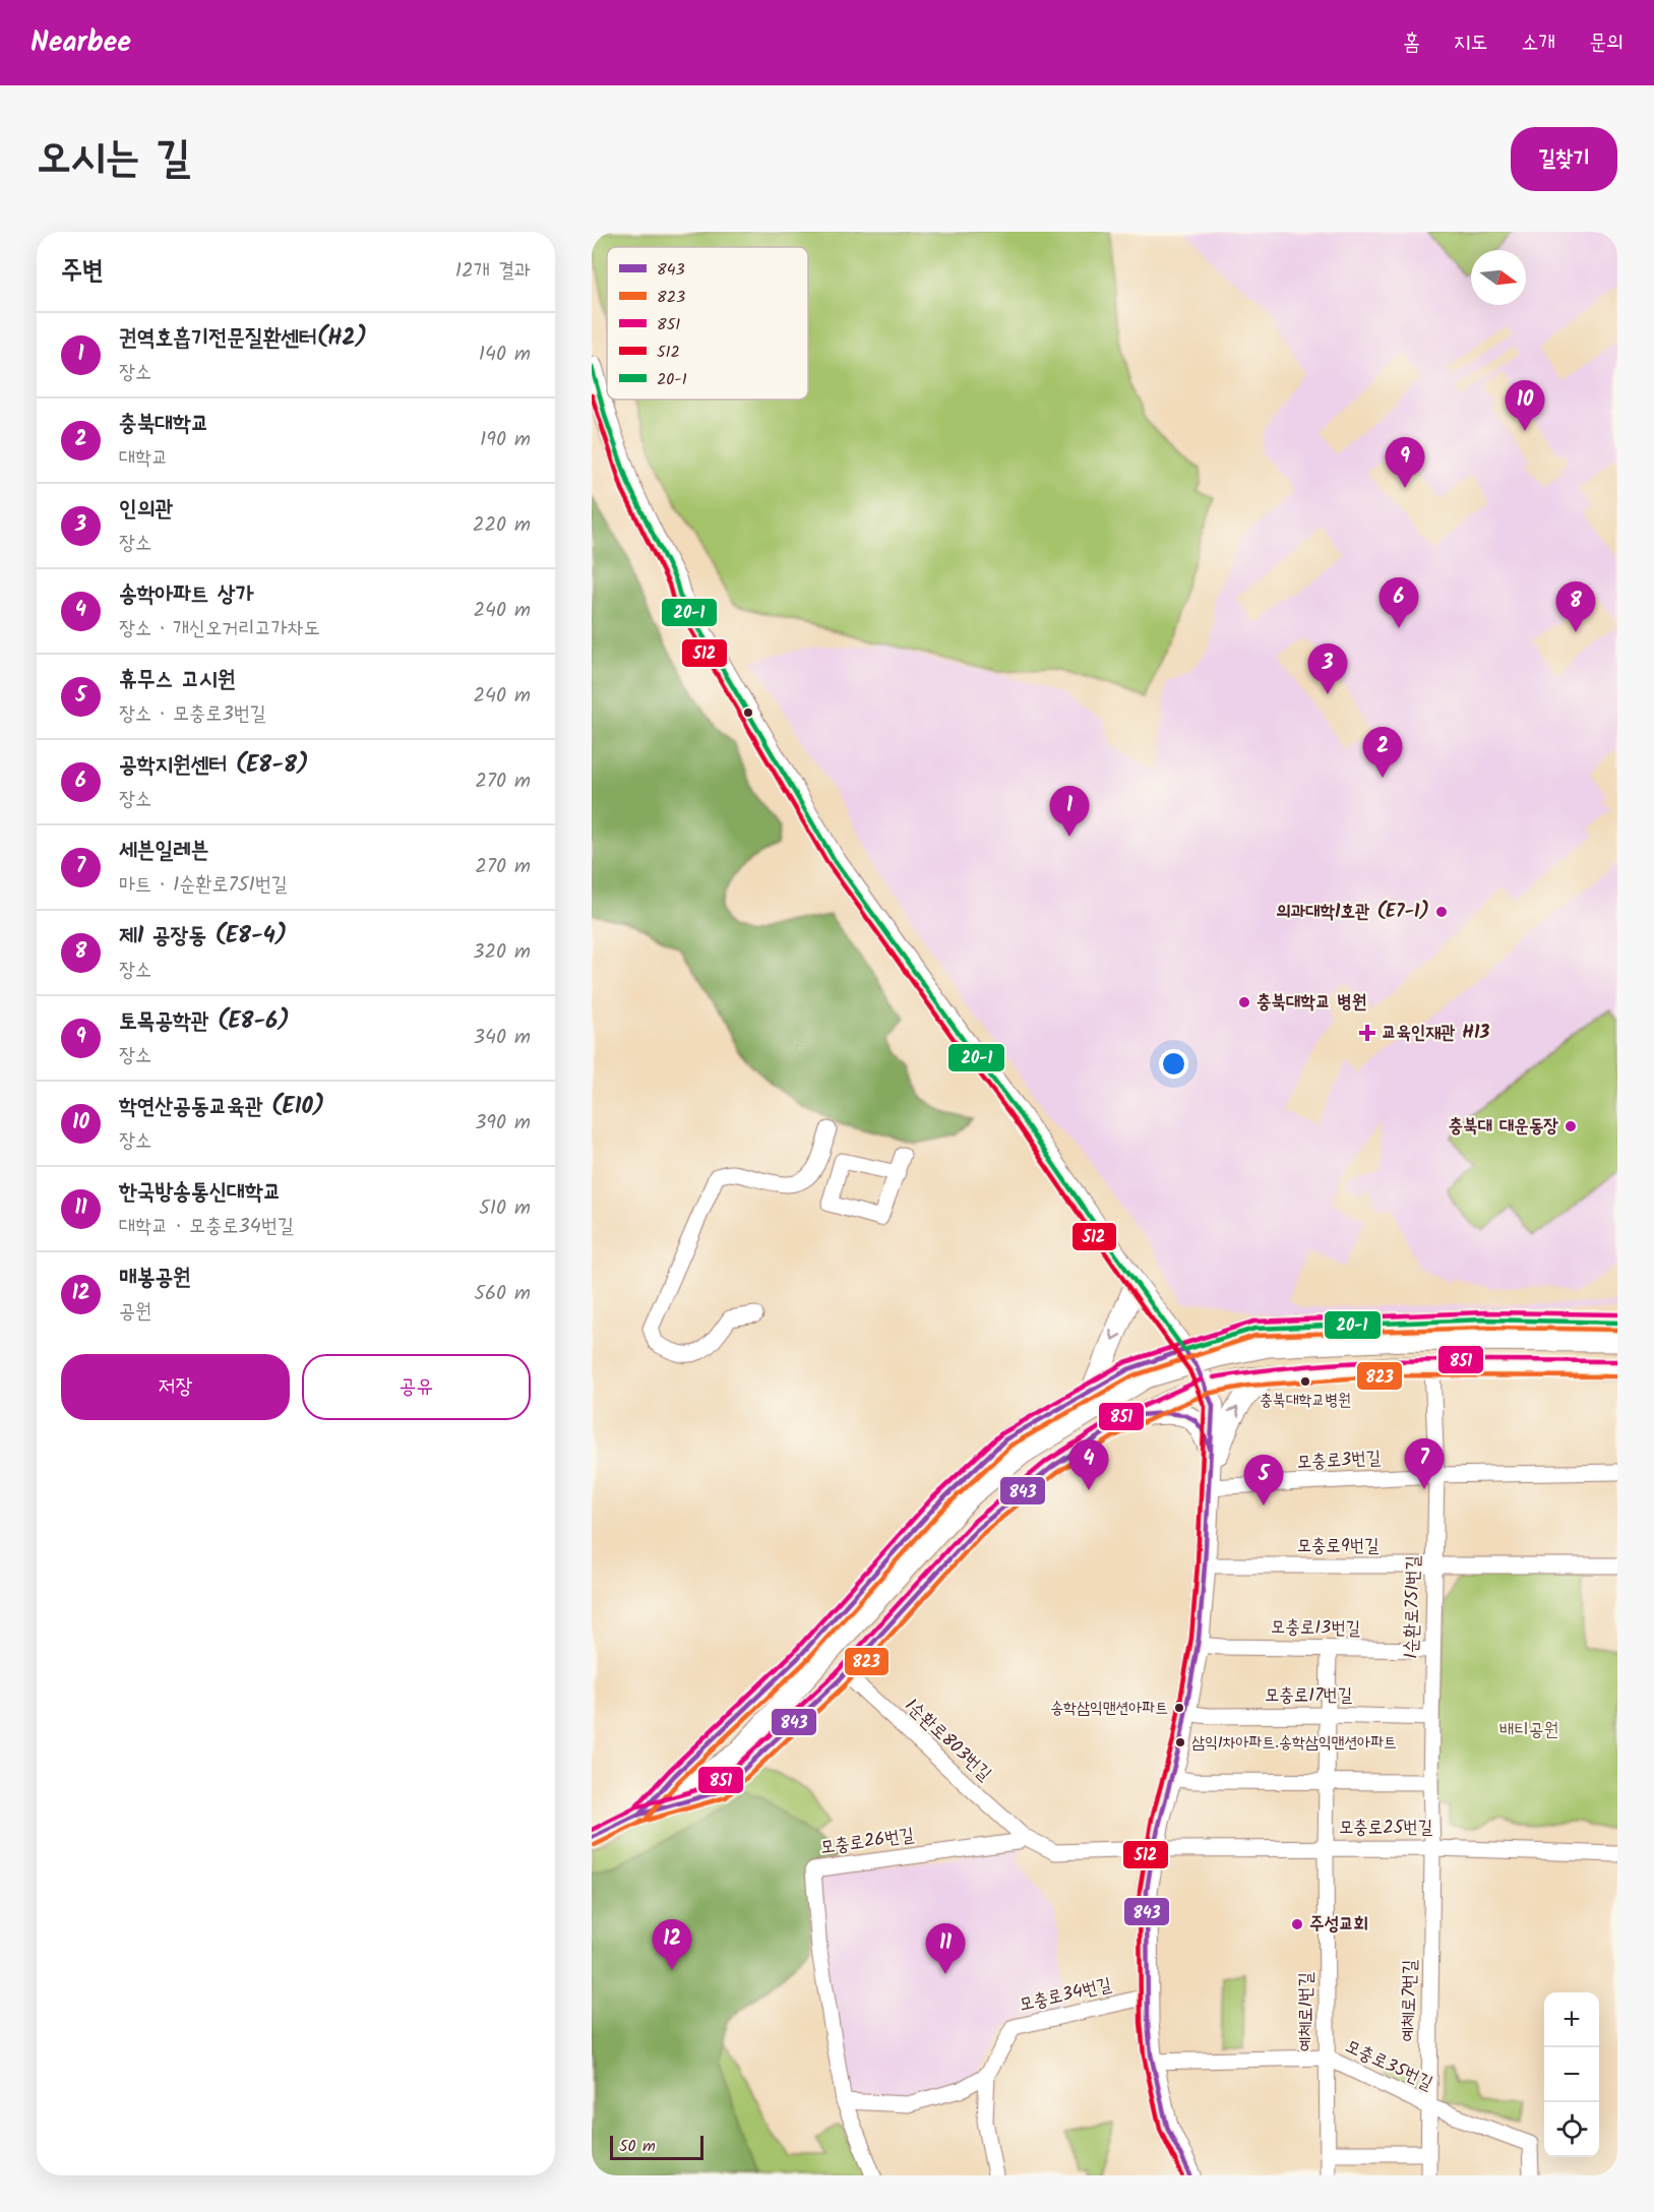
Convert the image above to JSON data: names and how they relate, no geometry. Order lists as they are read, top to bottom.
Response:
{
  "streets": {
    "street": [
      "모충로3번길",
      "모충로9번길",
      "1순환로751번길",
      "모충로13번길",
      "모충로17번길",
      "1순환로803번길",
      "모충로25번길",
      "모충로26번길",
      "모충로34번길",
      "예체로7번길",
      "예체로1번길",
      "모충로35번길"
    ]
  },
  "crossings": [
    ["모충로3번길", "1순환로751번길"],
    ["모충로9번길", "1순환로751번길"],
    ["1순환로751번길", "모충로13번길"],
    ["1순환로751번길", "모충로17번길"],
    ["1순환로751번길", "모충로25번길"],
    ["1순환로751번길", "예체로7번길"],
    ["모충로13번길", "예체로1번길"],
    ["모충로17번길", "예체로1번길"],
    ["1순환로803번길", "모충로26번길"],
    ["모충로25번길", "예체로7번길"],
    ["모충로25번길", "예체로1번길"],
    ["예체로7번길", "모충로35번길"],
    ["예체로1번길", "모충로35번길"]
  ],
  "parks": ["배티공원"],
  "places": {
    "other": [
      "의과대학1호관 (E7-1)",
      "충북대학교 병원",
      "충북대 대운동장",
      "충북대학교병원",
      "송학삼익맨션아파트",
      "삼익1차아파트.송학삼익맨션아파트",
      "주성교회"
    ],
    "health": ["교육인재관 H13"]
  },
  "lines": [
    "transit line 20-1",
    "transit line 512",
    "transit line 851",
    "transit line 823",
    "transit line 843"
  ],
  "legend": [
    "843",
    "823",
    "851",
    "512",
    "20-1"
  ],
  "scale_bar": "50 m",
  "north": "right",
  "page": {
    "header": "Nearbee",
    "nav": [
      "홈",
      "지도",
      "소개",
      "문의"
    ],
    "title": "오시는 길",
    "buttons": [
      "길찾기",
      ["저장", "공유"]
    ],
    "heading": ["주변", "12개 결과"],
    "list": [
      {
        "mark": "1",
        "name": "권역호흡기전문질환센터(H2)",
        "note": "장소",
        "value": "140 m"
      },
      {
        "mark": "2",
        "name": "충북대학교",
        "note": "대학교",
        "value": "190 m"
      },
      {
        "mark": "3",
        "name": "인의관",
        "note": "장소",
        "value": "220 m"
      },
      {
        "mark": "4",
        "name": "송학아파트 상가",
        "note": "장소 · 개신오거리고가차도",
        "value": "240 m"
      },
      {
        "mark": "5",
        "name": "휴무스 고시원",
        "note": "장소 · 모충로3번길",
        "value": "240 m"
      },
      {
        "mark": "6",
        "name": "공학지원센터 (E8-8)",
        "note": "장소",
        "value": "270 m"
      },
      {
        "mark": "7",
        "name": "세븐일레븐",
        "note": "마트 · 1순환로751번길",
        "value": "270 m"
      },
      {
        "mark": "8",
        "name": "제1 공장동 (E8-4)",
        "note": "장소",
        "value": "320 m"
      },
      {
        "mark": "9",
        "name": "토목공학관 (E8-6)",
        "note": "장소",
        "value": "340 m"
      },
      {
        "mark": "10",
        "name": "학연산공동교육관 (E10)",
        "note": "장소",
        "value": "390 m"
      },
      {
        "mark": "11",
        "name": "한국방송통신대학교",
        "note": "대학교 · 모충로34번길",
        "value": "510 m"
      },
      {
        "mark": "12",
        "name": "매봉공원",
        "note": "공원",
        "value": "560 m"
      }
    ],
    "pins": [
      "10",
      "9",
      "6",
      "8",
      "3",
      "2",
      "1",
      "7",
      "4",
      "5",
      "12",
      "11"
    ],
    "map_buttons": ["+", "−"],
    "scale": "50 m"
  }
}
